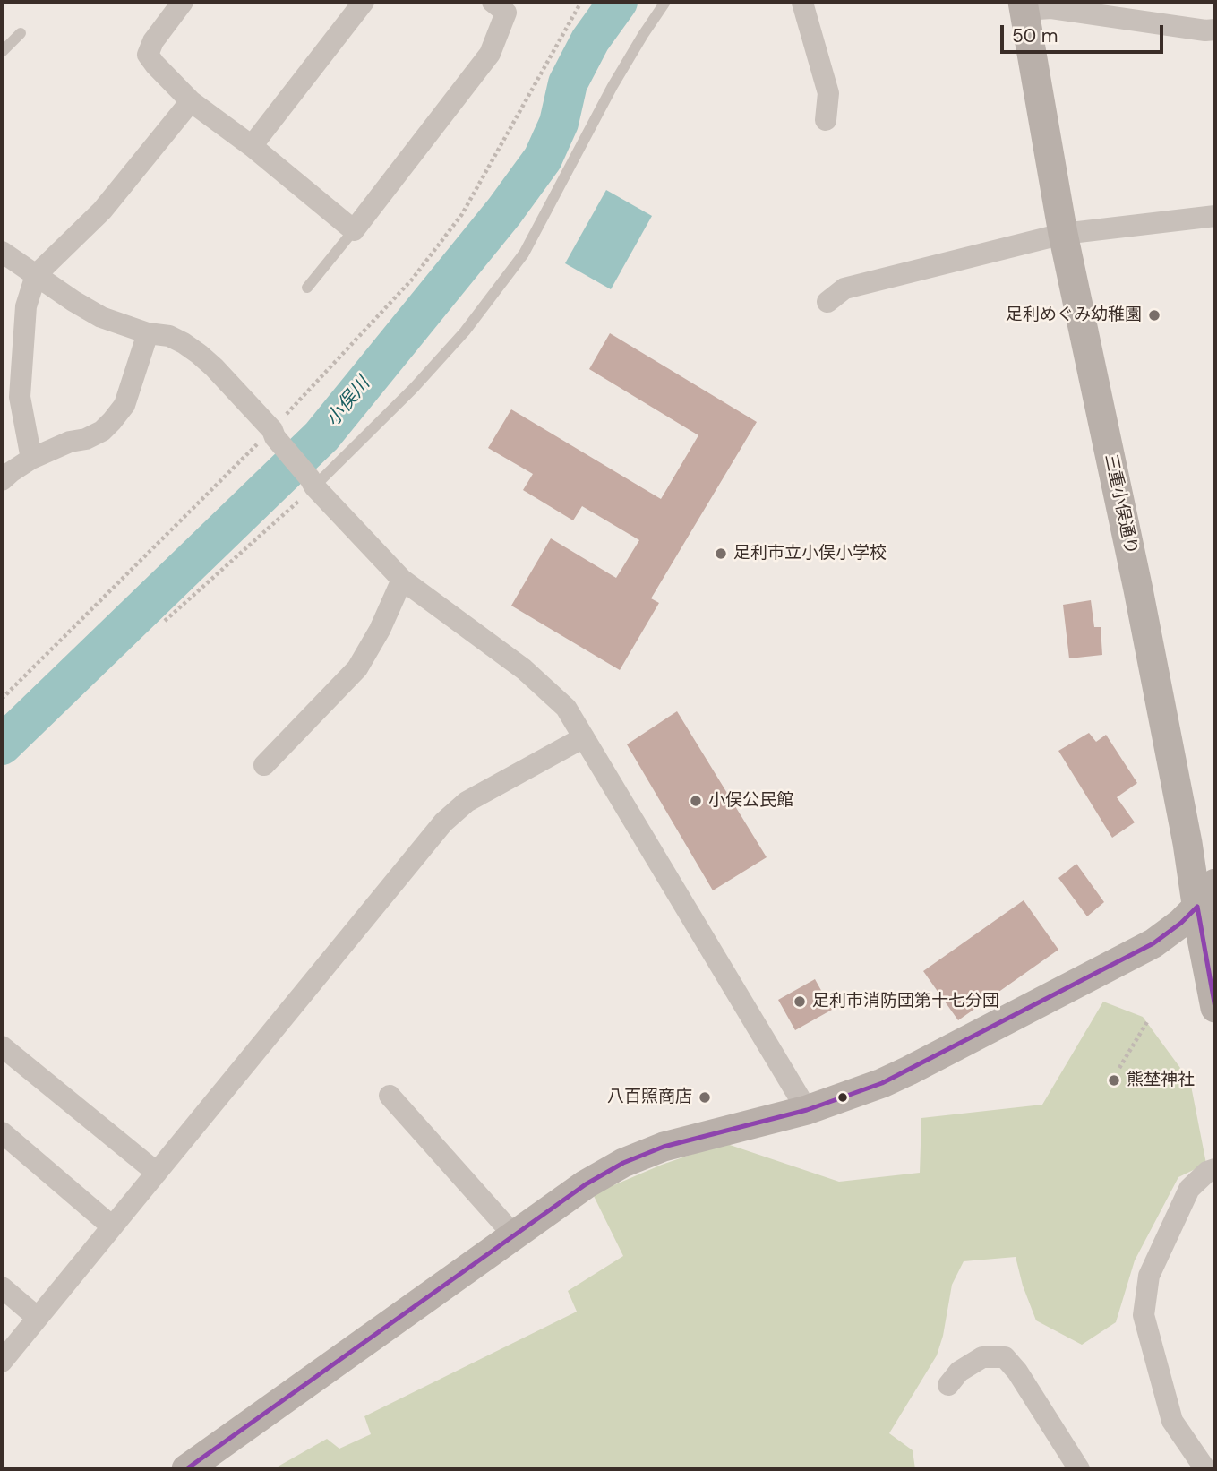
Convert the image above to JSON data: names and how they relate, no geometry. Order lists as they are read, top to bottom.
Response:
{
  "streets": {
    "main road": ["三重小俣通り"]
  },
  "water": ["小俣川"],
  "places": [
    "足利めぐみ幼稚園",
    "足利市立小俣小学校",
    "小俣公民館",
    "足利市消防団第十七分団",
    "熊埜神社",
    "八百照商店"
  ],
  "scale_bar": "50 m"
}
